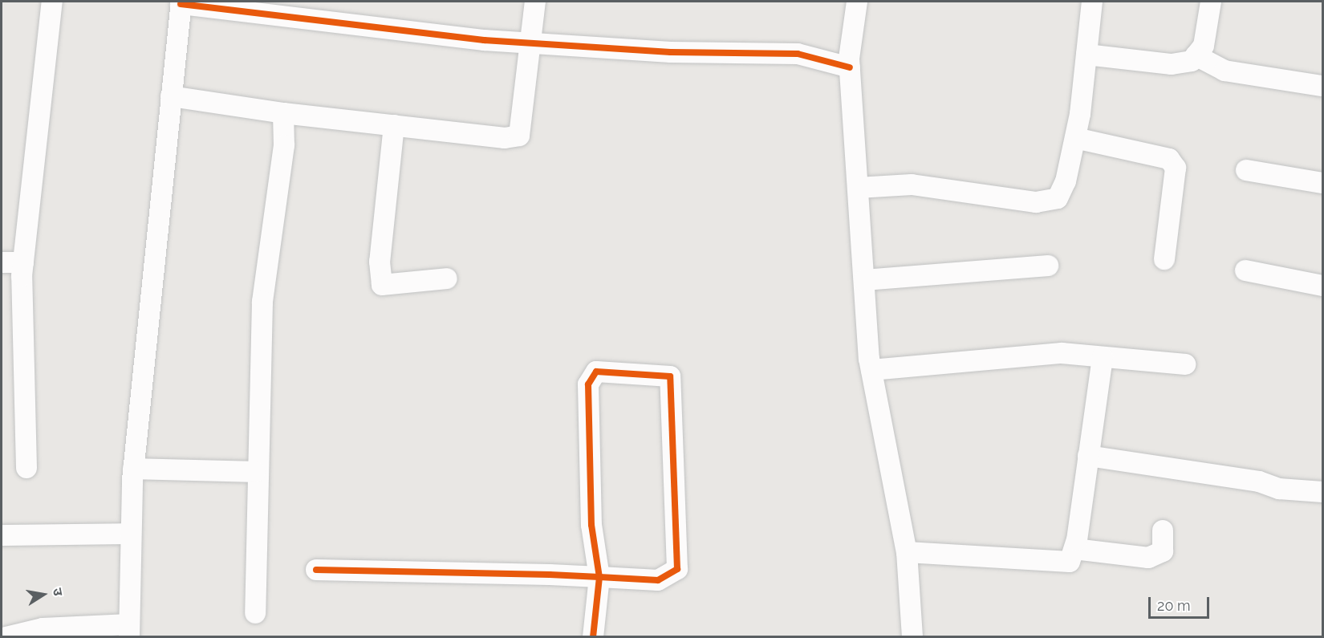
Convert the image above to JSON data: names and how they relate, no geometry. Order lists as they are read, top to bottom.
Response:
{
  "scale_bar": "20 m",
  "north": "right"
}
